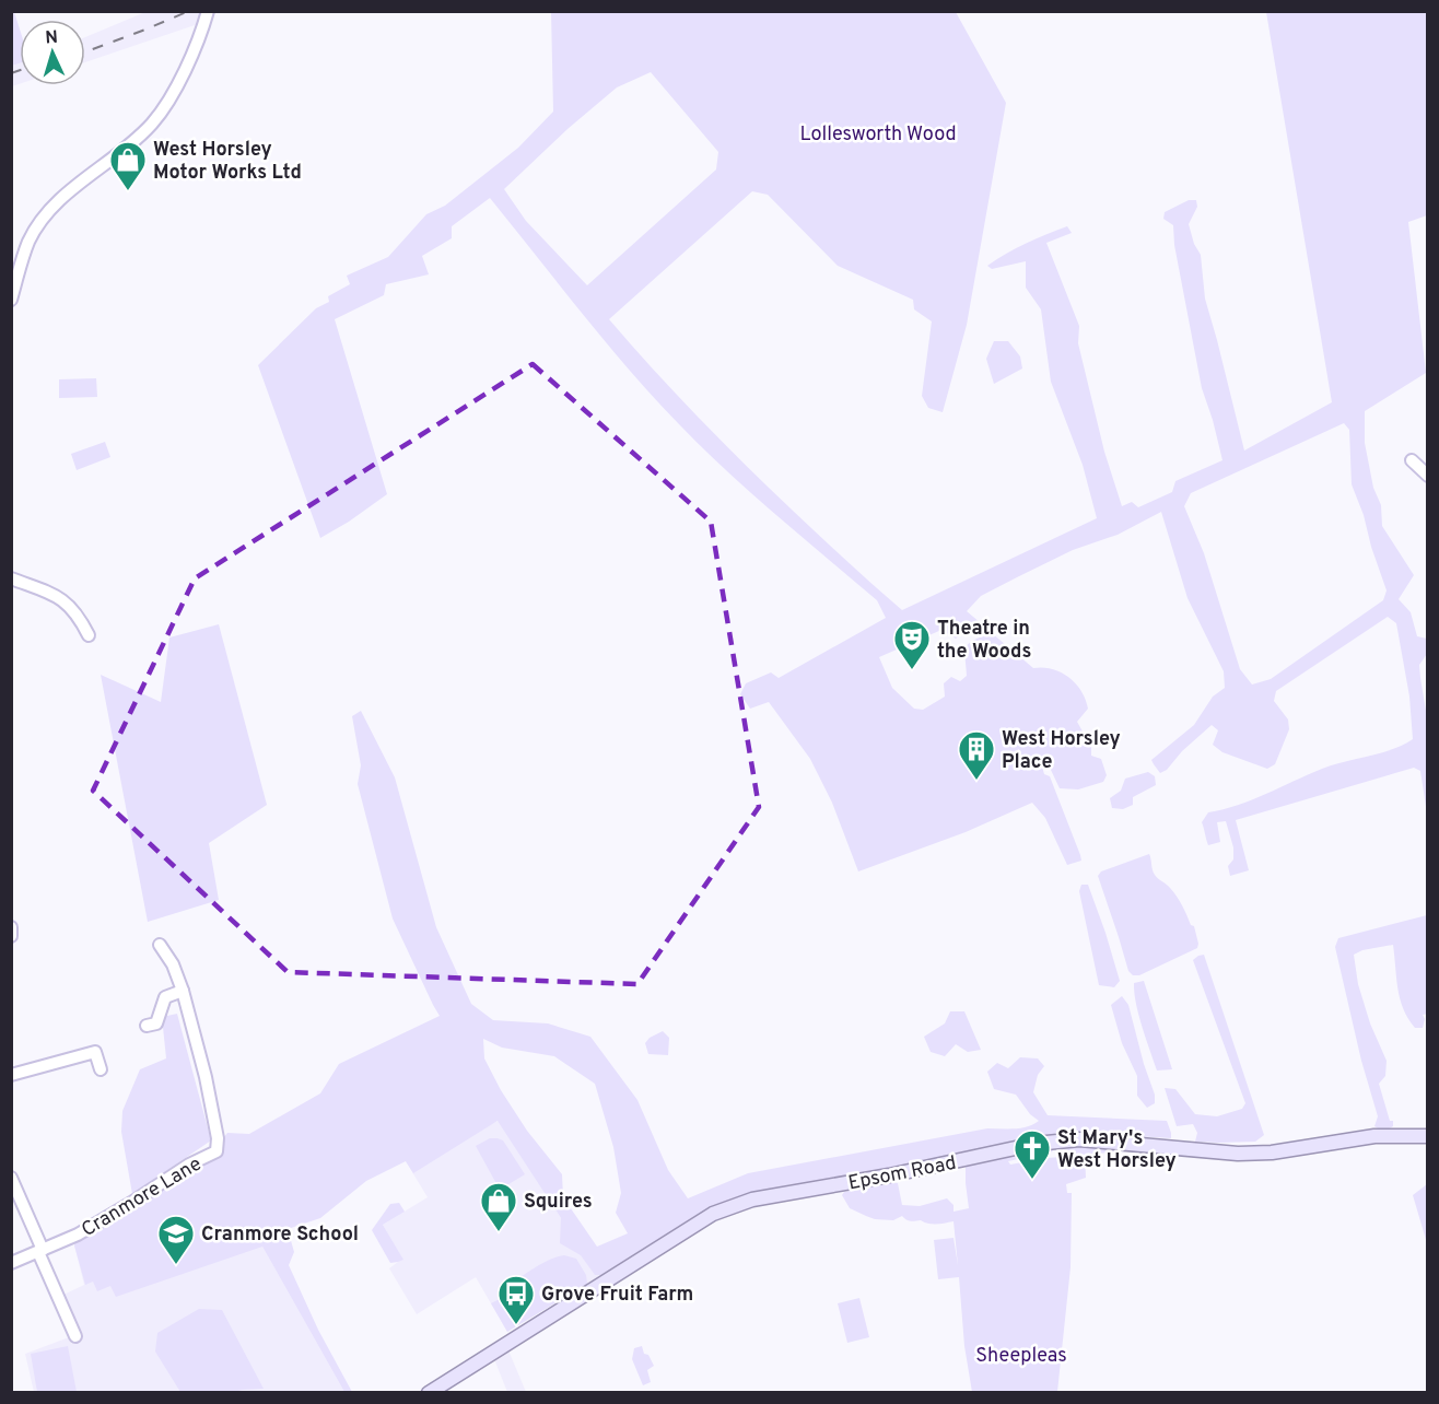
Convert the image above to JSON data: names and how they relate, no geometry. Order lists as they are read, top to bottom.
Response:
{
  "streets": {
    "main road": ["Epsom Road"],
    "street": ["Cranmore Lane"]
  },
  "parks": ["Lollesworth Wood", "Sheepleas"],
  "places": {
    "shop": ["West Horsley Motor Works Ltd", "Squires"],
    "theatre": ["Theatre in the Woods"],
    "building": ["West Horsley Place"],
    "church": ["St Mary's West Horsley"],
    "school or university": ["Cranmore School"],
    "bus stop": ["Grove Fruit Farm"]
  },
  "north": "top"
}
